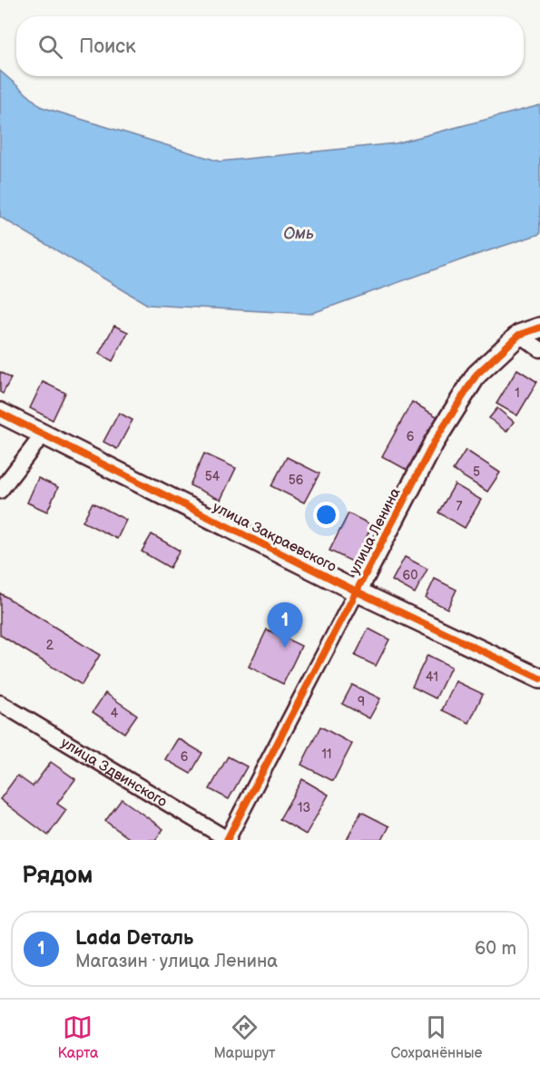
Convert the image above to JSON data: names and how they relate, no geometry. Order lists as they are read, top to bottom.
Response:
{
  "streets": {
    "street": ["улица Ленина", "улица Закраевского", "улица Здвинского"]
  },
  "crossings": [
    ["улица Ленина", "улица Закраевского"],
    ["улица Ленина", "улица Здвинского"]
  ],
  "water": ["Омь"],
  "house_numbers": [
    "1",
    "6",
    "5",
    "54",
    "56",
    "7",
    "60",
    "2",
    "41",
    "9",
    "4",
    "11",
    "6",
    "13"
  ],
  "page": {
    "search": "Поиск",
    "pins": "1",
    "heading": "Рядом",
    "list": [
      {
        "mark": "1",
        "name": "Lada Dеталь",
        "note": "Магазин · улица Ленина",
        "value": "60 m"
      }
    ],
    "nav": ["Карта", "Маршрут", "Сохранённые"]
  }
}
